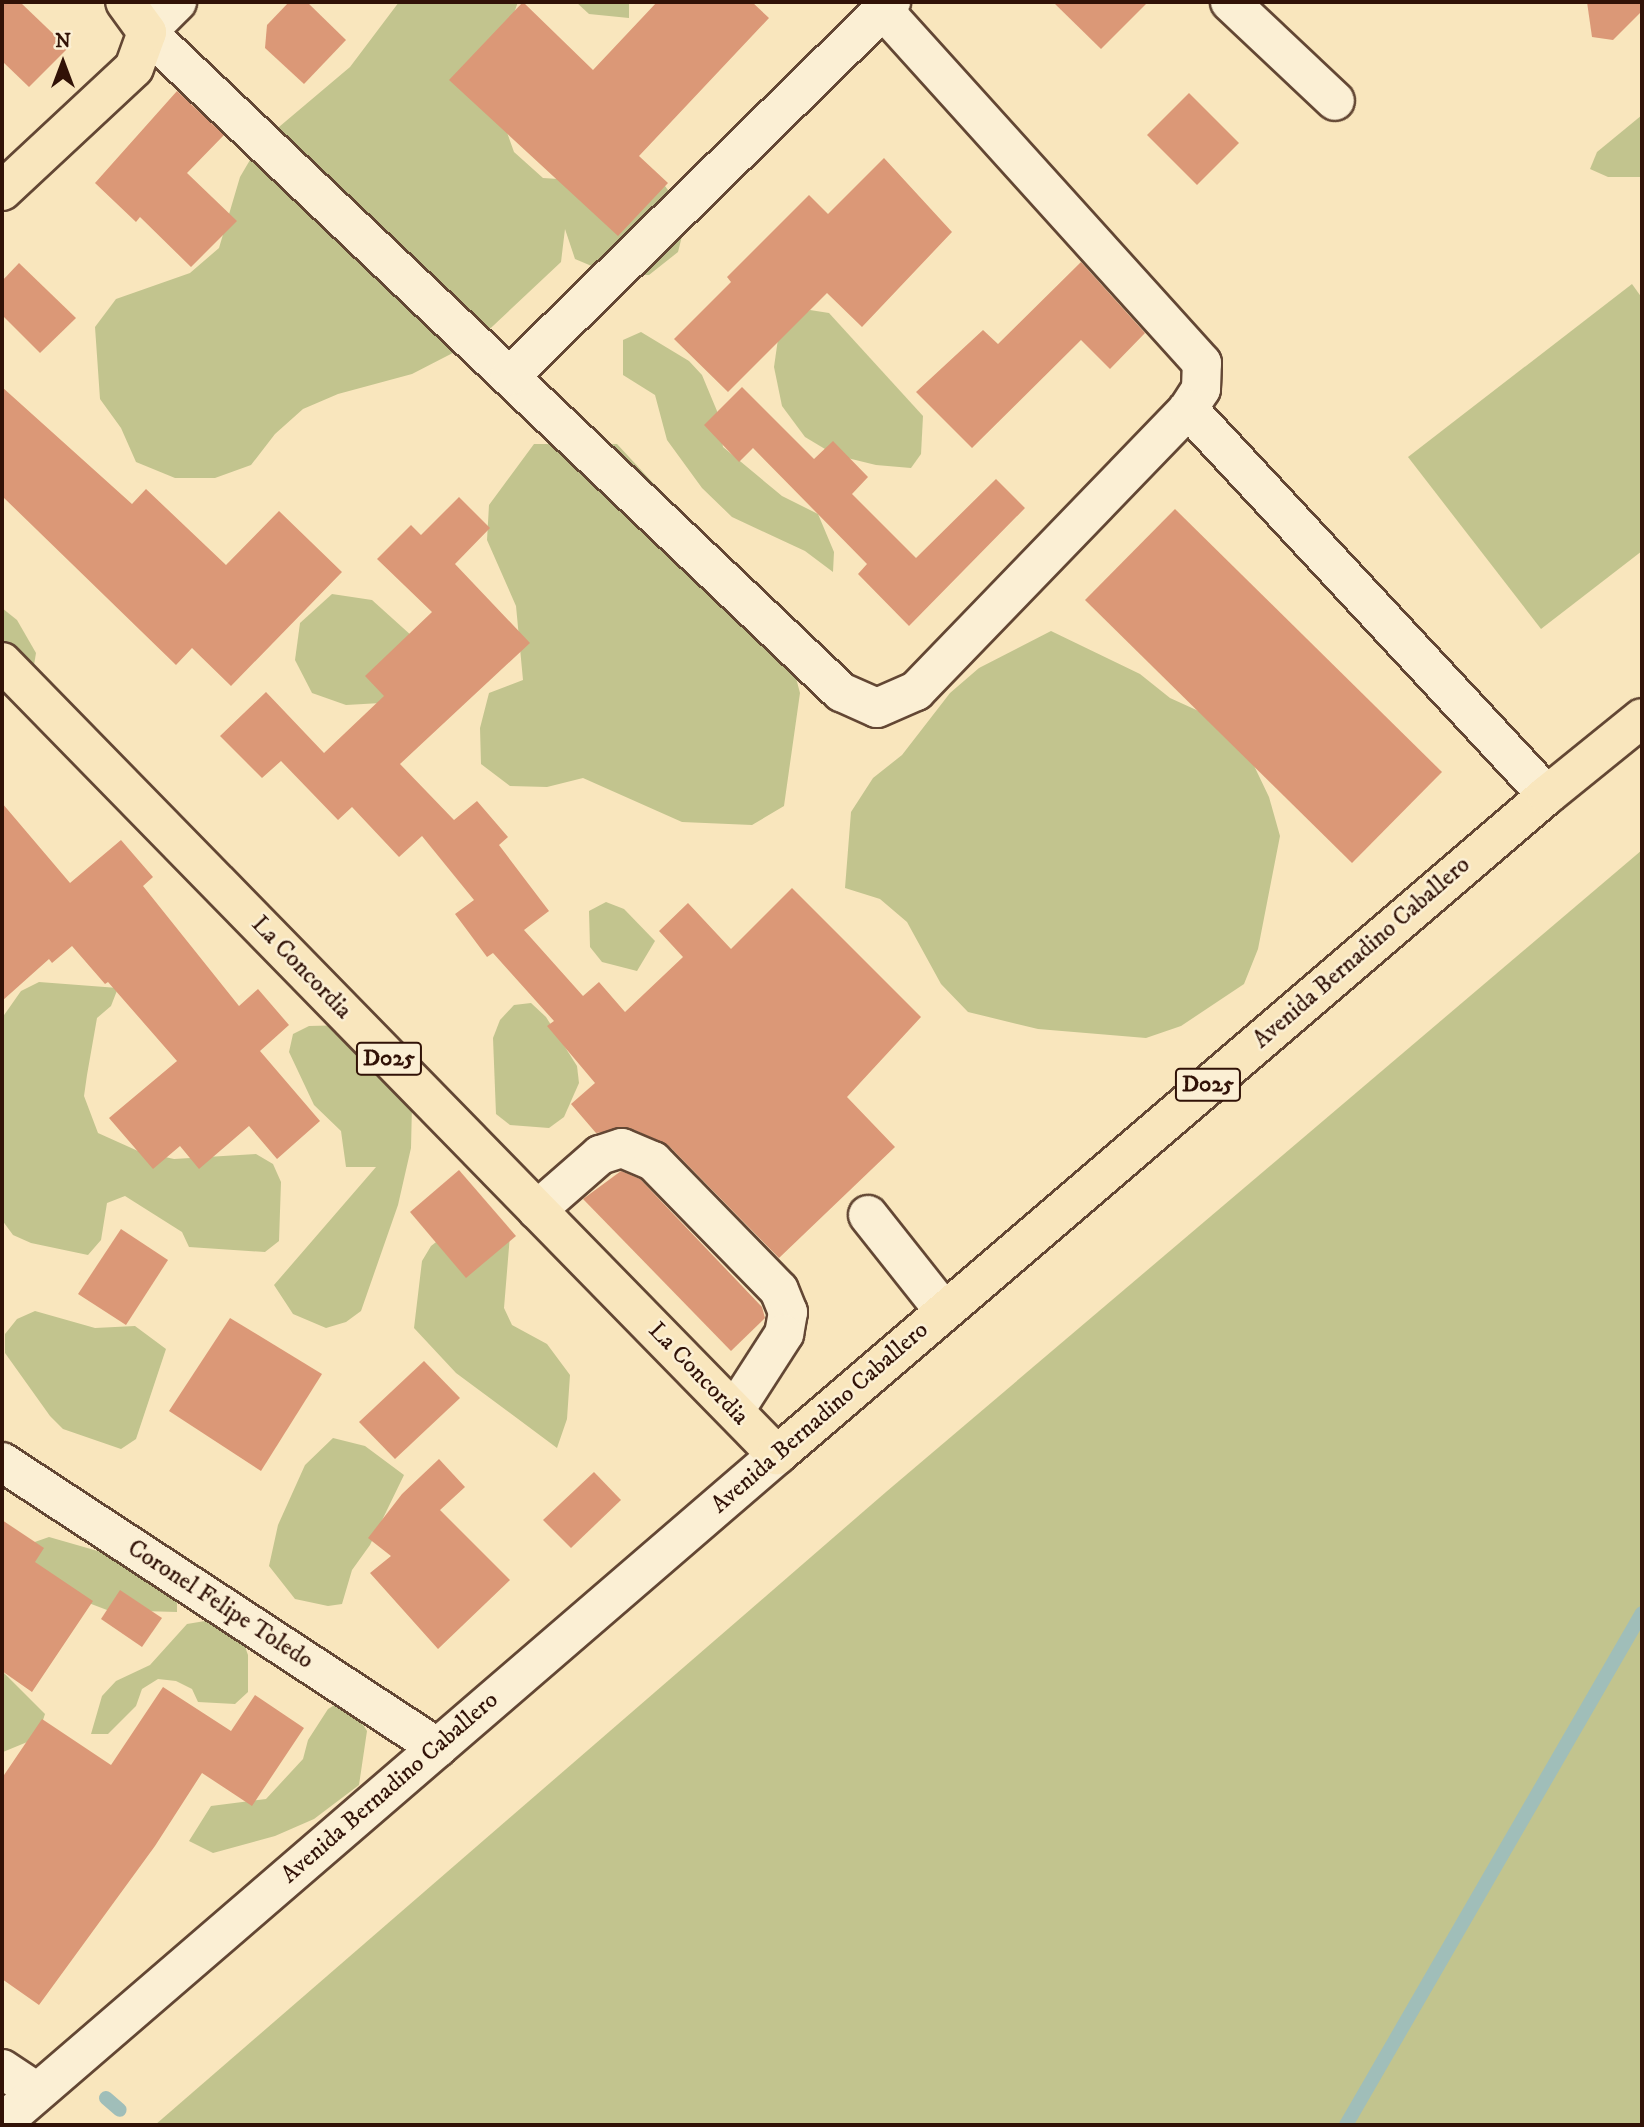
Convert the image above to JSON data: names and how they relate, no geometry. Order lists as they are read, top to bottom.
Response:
{
  "streets": {
    "main road": ["Avenida Bernadino Caballero", "La Concordia", "D025"],
    "street": ["Coronel Felipe Toledo"]
  },
  "crossings": [
    ["Avenida Bernadino Caballero", "La Concordia"],
    ["Avenida Bernadino Caballero", "Coronel Felipe Toledo"]
  ],
  "north": "top"
}
